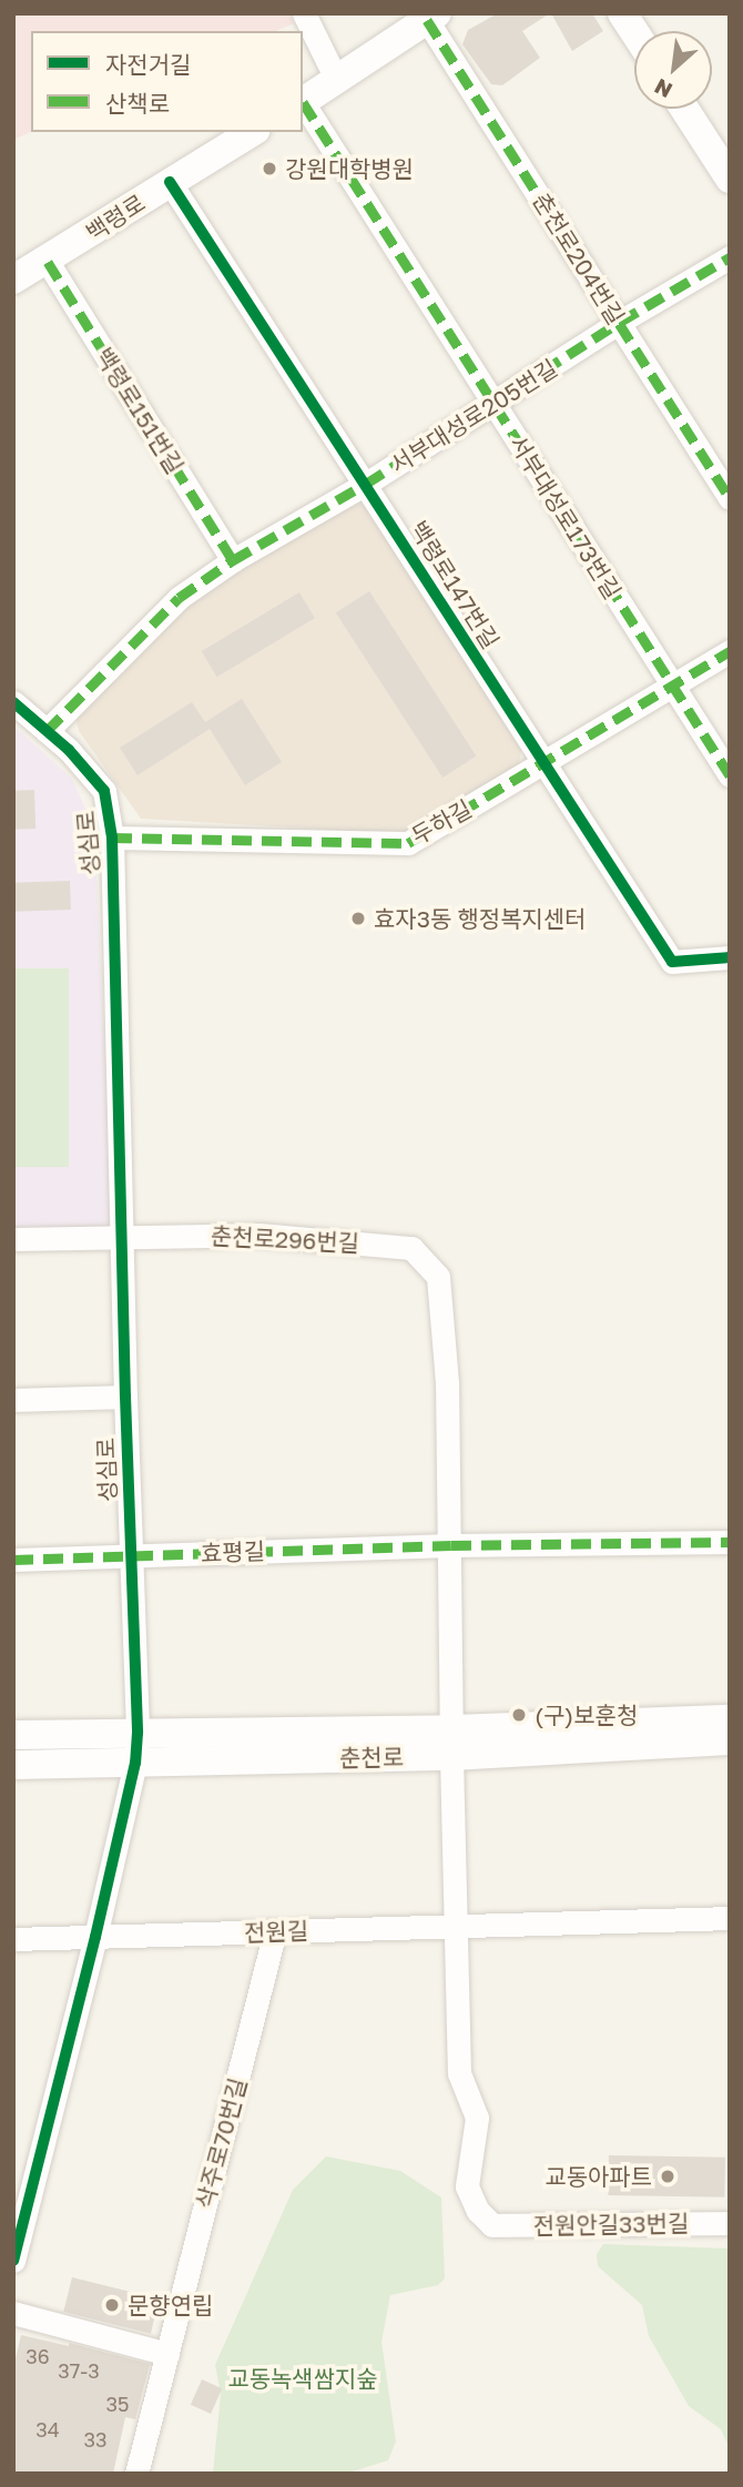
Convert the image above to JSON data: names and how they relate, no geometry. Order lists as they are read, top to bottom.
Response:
{
  "streets": {
    "street": [
      "백령로",
      "춘천로204번길",
      "백령로151번길",
      "서부대성로205번길",
      "서부대성로173번길",
      "백령로147번길",
      "두하길",
      "성심로",
      "춘천로296번길",
      "효평길",
      "춘천로",
      "전원길",
      "삭주로70번길",
      "전원안길33번길"
    ]
  },
  "crossings": [
    ["백령로", "백령로151번길"],
    ["백령로", "백령로147번길"],
    ["춘천로204번길", "서부대성로205번길"],
    ["백령로151번길", "서부대성로205번길"],
    ["서부대성로205번길", "서부대성로173번길"],
    ["서부대성로205번길", "백령로147번길"],
    ["서부대성로205번길", "성심로"],
    ["서부대성로173번길", "두하길"],
    ["백령로147번길", "두하길"],
    ["두하길", "성심로"],
    ["성심로", "춘천로296번길"],
    ["성심로", "효평길"],
    ["성심로", "춘천로"],
    ["성심로", "전원길"],
    ["춘천로296번길", "효평길"],
    ["전원길", "삭주로70번길"],
    ["전원길", "전원안길33번길"]
  ],
  "parks": ["교동녹색쌈지숲"],
  "places": [
    "강원대학병원",
    "효자3동 행정복지센터",
    "(구)보훈청",
    "교동아파트",
    "문향연립"
  ],
  "house_numbers": [
    "36",
    "37-3",
    "35",
    "34",
    "33"
  ],
  "legend": ["자전거길", "산책로"],
  "north": "bottom left"
}
